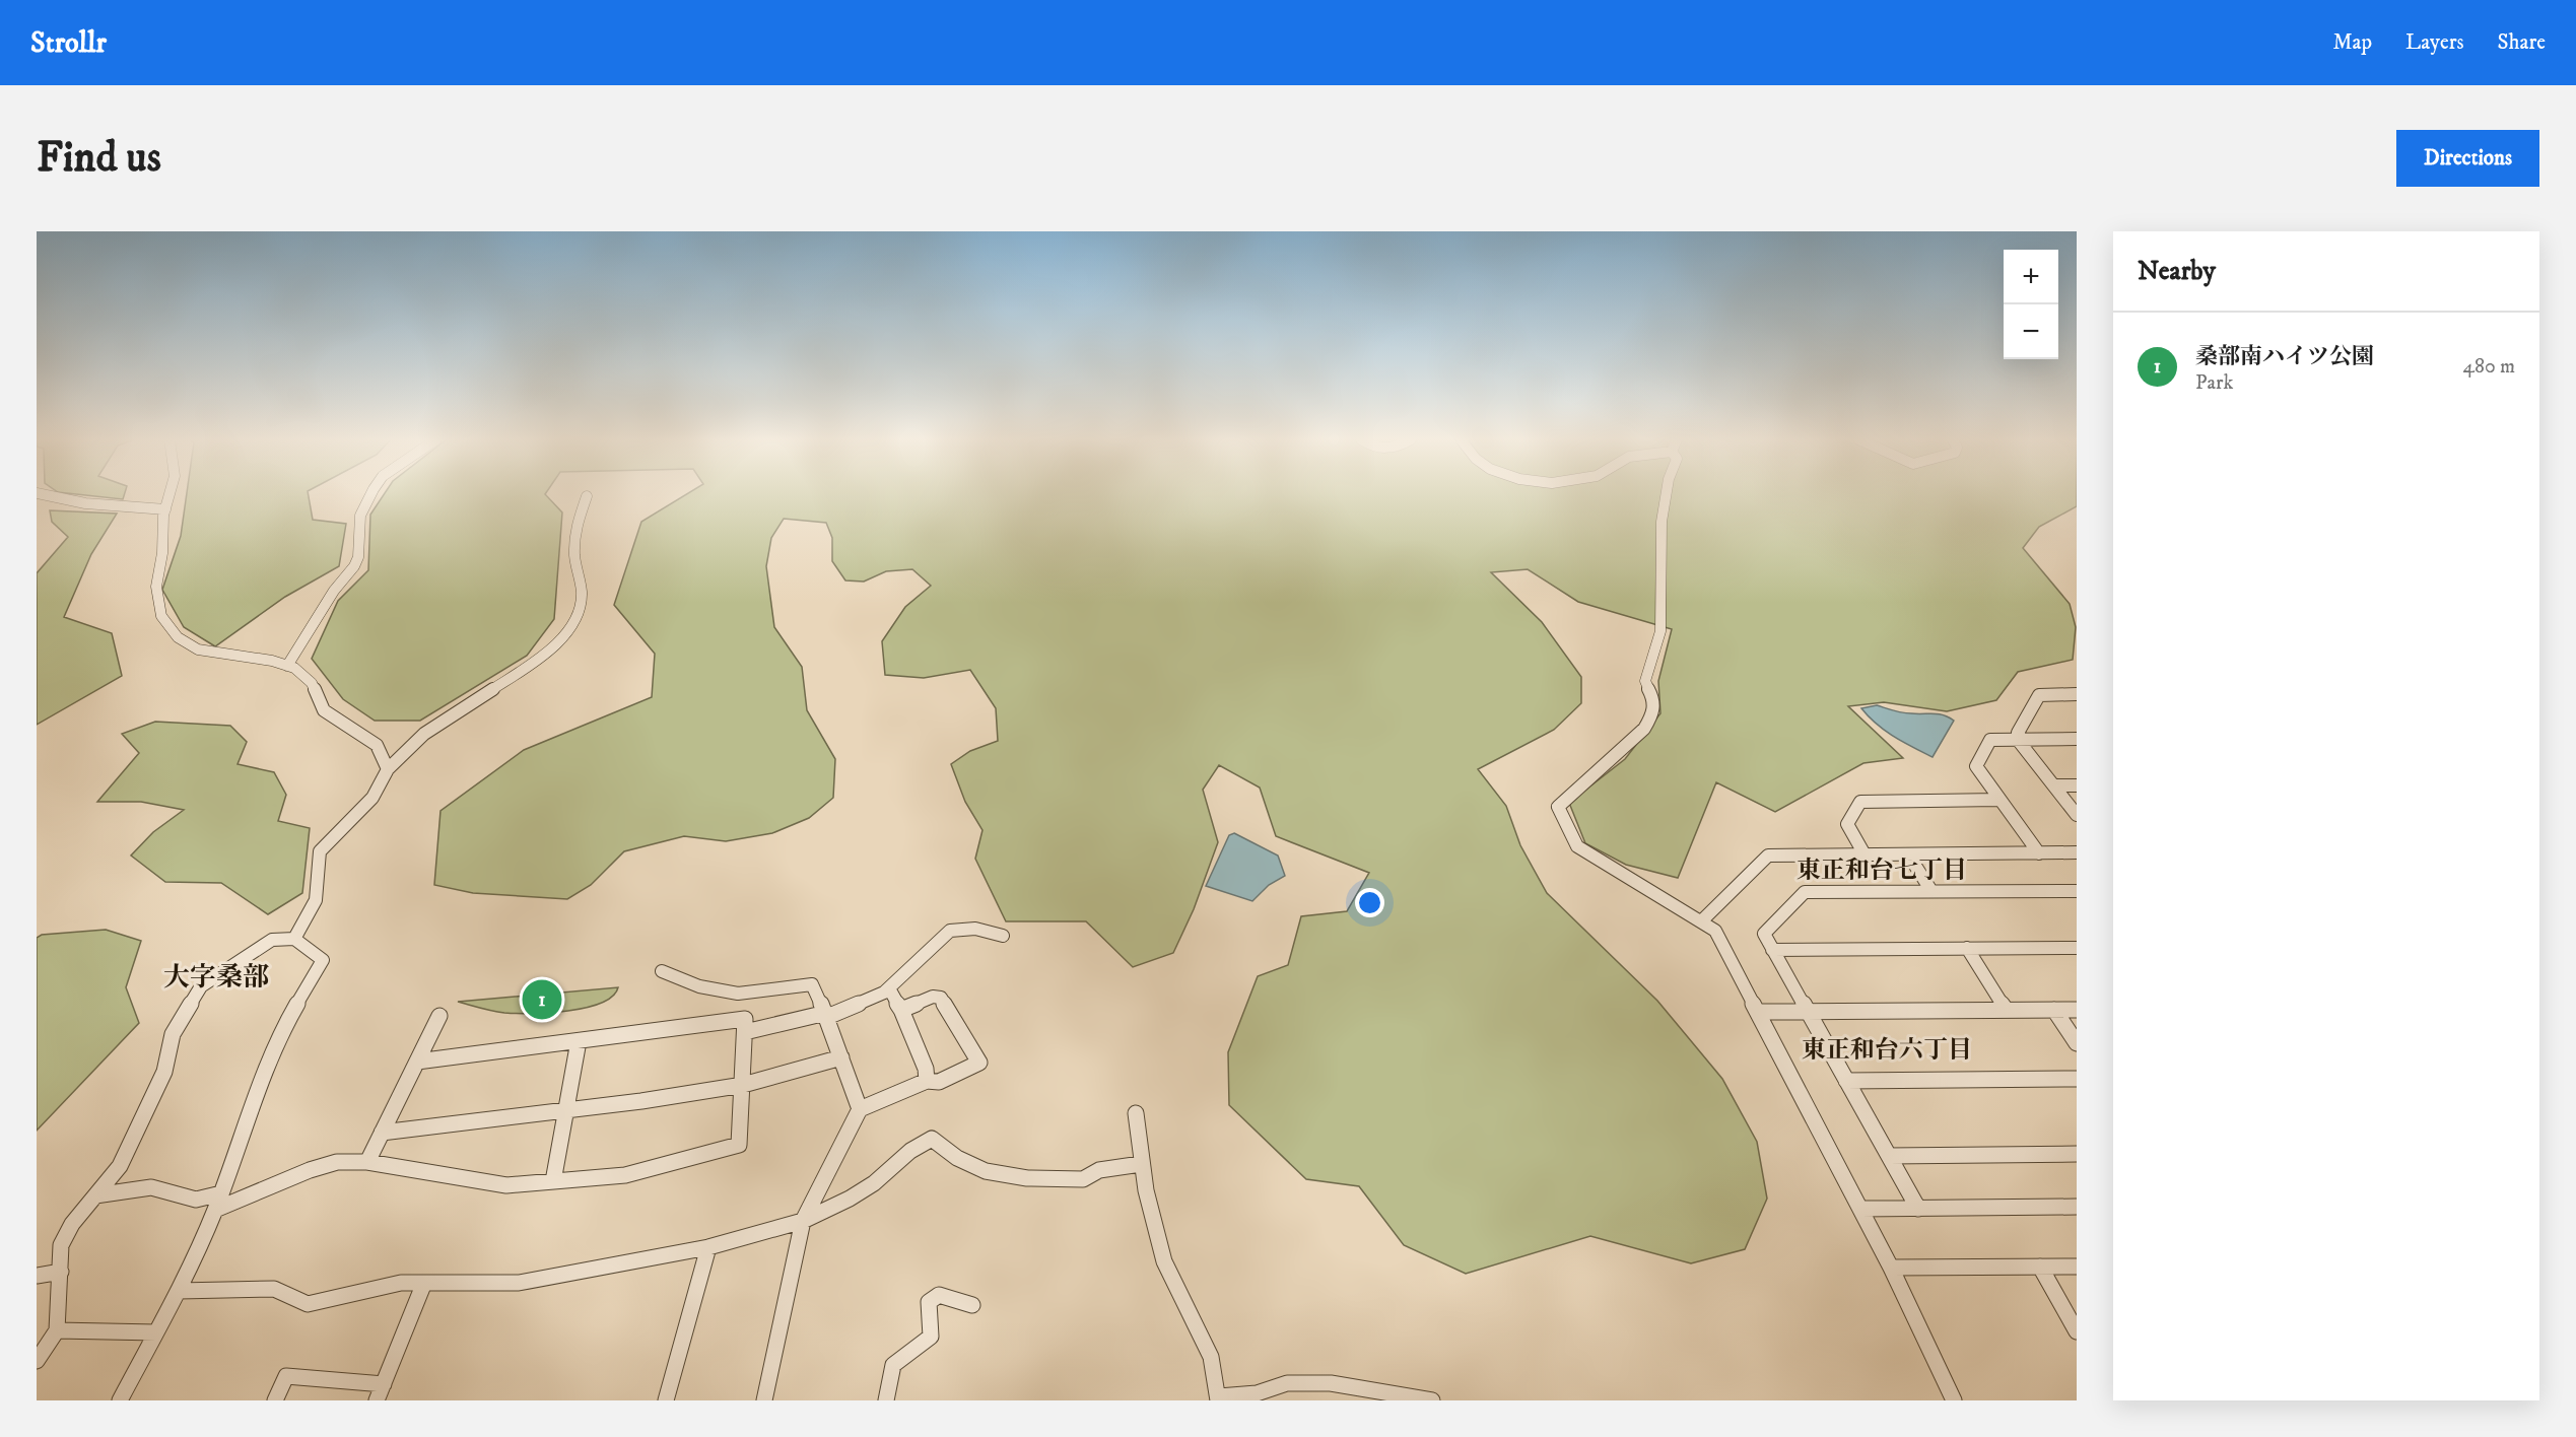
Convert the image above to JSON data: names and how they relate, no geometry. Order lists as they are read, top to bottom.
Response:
{
  "districts": ["東正和台七丁目", "大字桑部", "東正和台六丁目"],
  "page": {
    "header": "Strollr",
    "nav": ["Map", "Layers", "Share"],
    "buttons": "Directions",
    "title": "Find us",
    "heading": "Nearby",
    "map_buttons": ["+", "−"],
    "list": [
      {
        "mark": "1",
        "name": "桑部南ハイツ公園",
        "note": "Park",
        "value": "480 m"
      }
    ],
    "pins": "1"
  }
}
